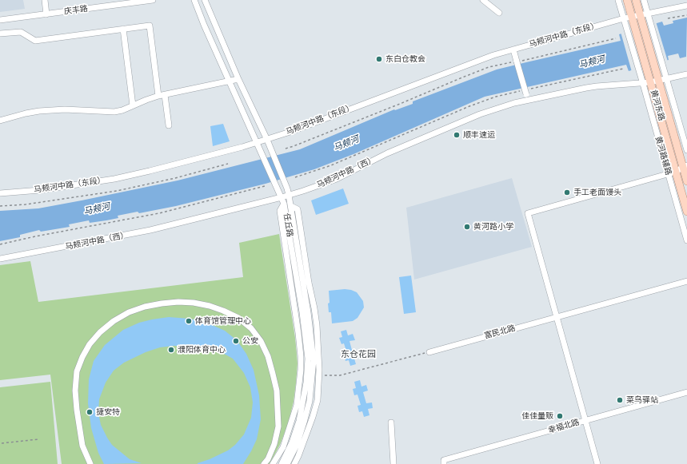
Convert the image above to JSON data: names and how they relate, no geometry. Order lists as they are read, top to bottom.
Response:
{
  "streets": {
    "main road": ["黄河东路"],
    "street": [
      "庆丰路",
      "马颊河中路（东段）",
      "黄河路辅路",
      "马颊河中路（西）",
      "任丘路",
      "富民北路",
      "幸福北路"
    ]
  },
  "crossings": [
    ["马颊河中路（东段）", "黄河东路"],
    ["马颊河中路（东段）", "黄河路辅路"],
    ["马颊河中路（东段）", "任丘路"],
    ["黄河东路", "黄河路辅路"],
    ["黄河东路", "马颊河中路（西）"],
    ["黄河路辅路", "马颊河中路（西）"],
    ["马颊河中路（西）", "任丘路"]
  ],
  "districts": ["东仓花园"],
  "water": ["马颊河"],
  "places": [
    "东白仓教会",
    "顺丰速运",
    "手工老面馒头",
    "黄河路小学",
    "体育馆管理中心",
    "公安",
    "濮阳体育中心",
    "菜鸟驿站",
    "捷安特",
    "佳佳量贩"
  ]
}
